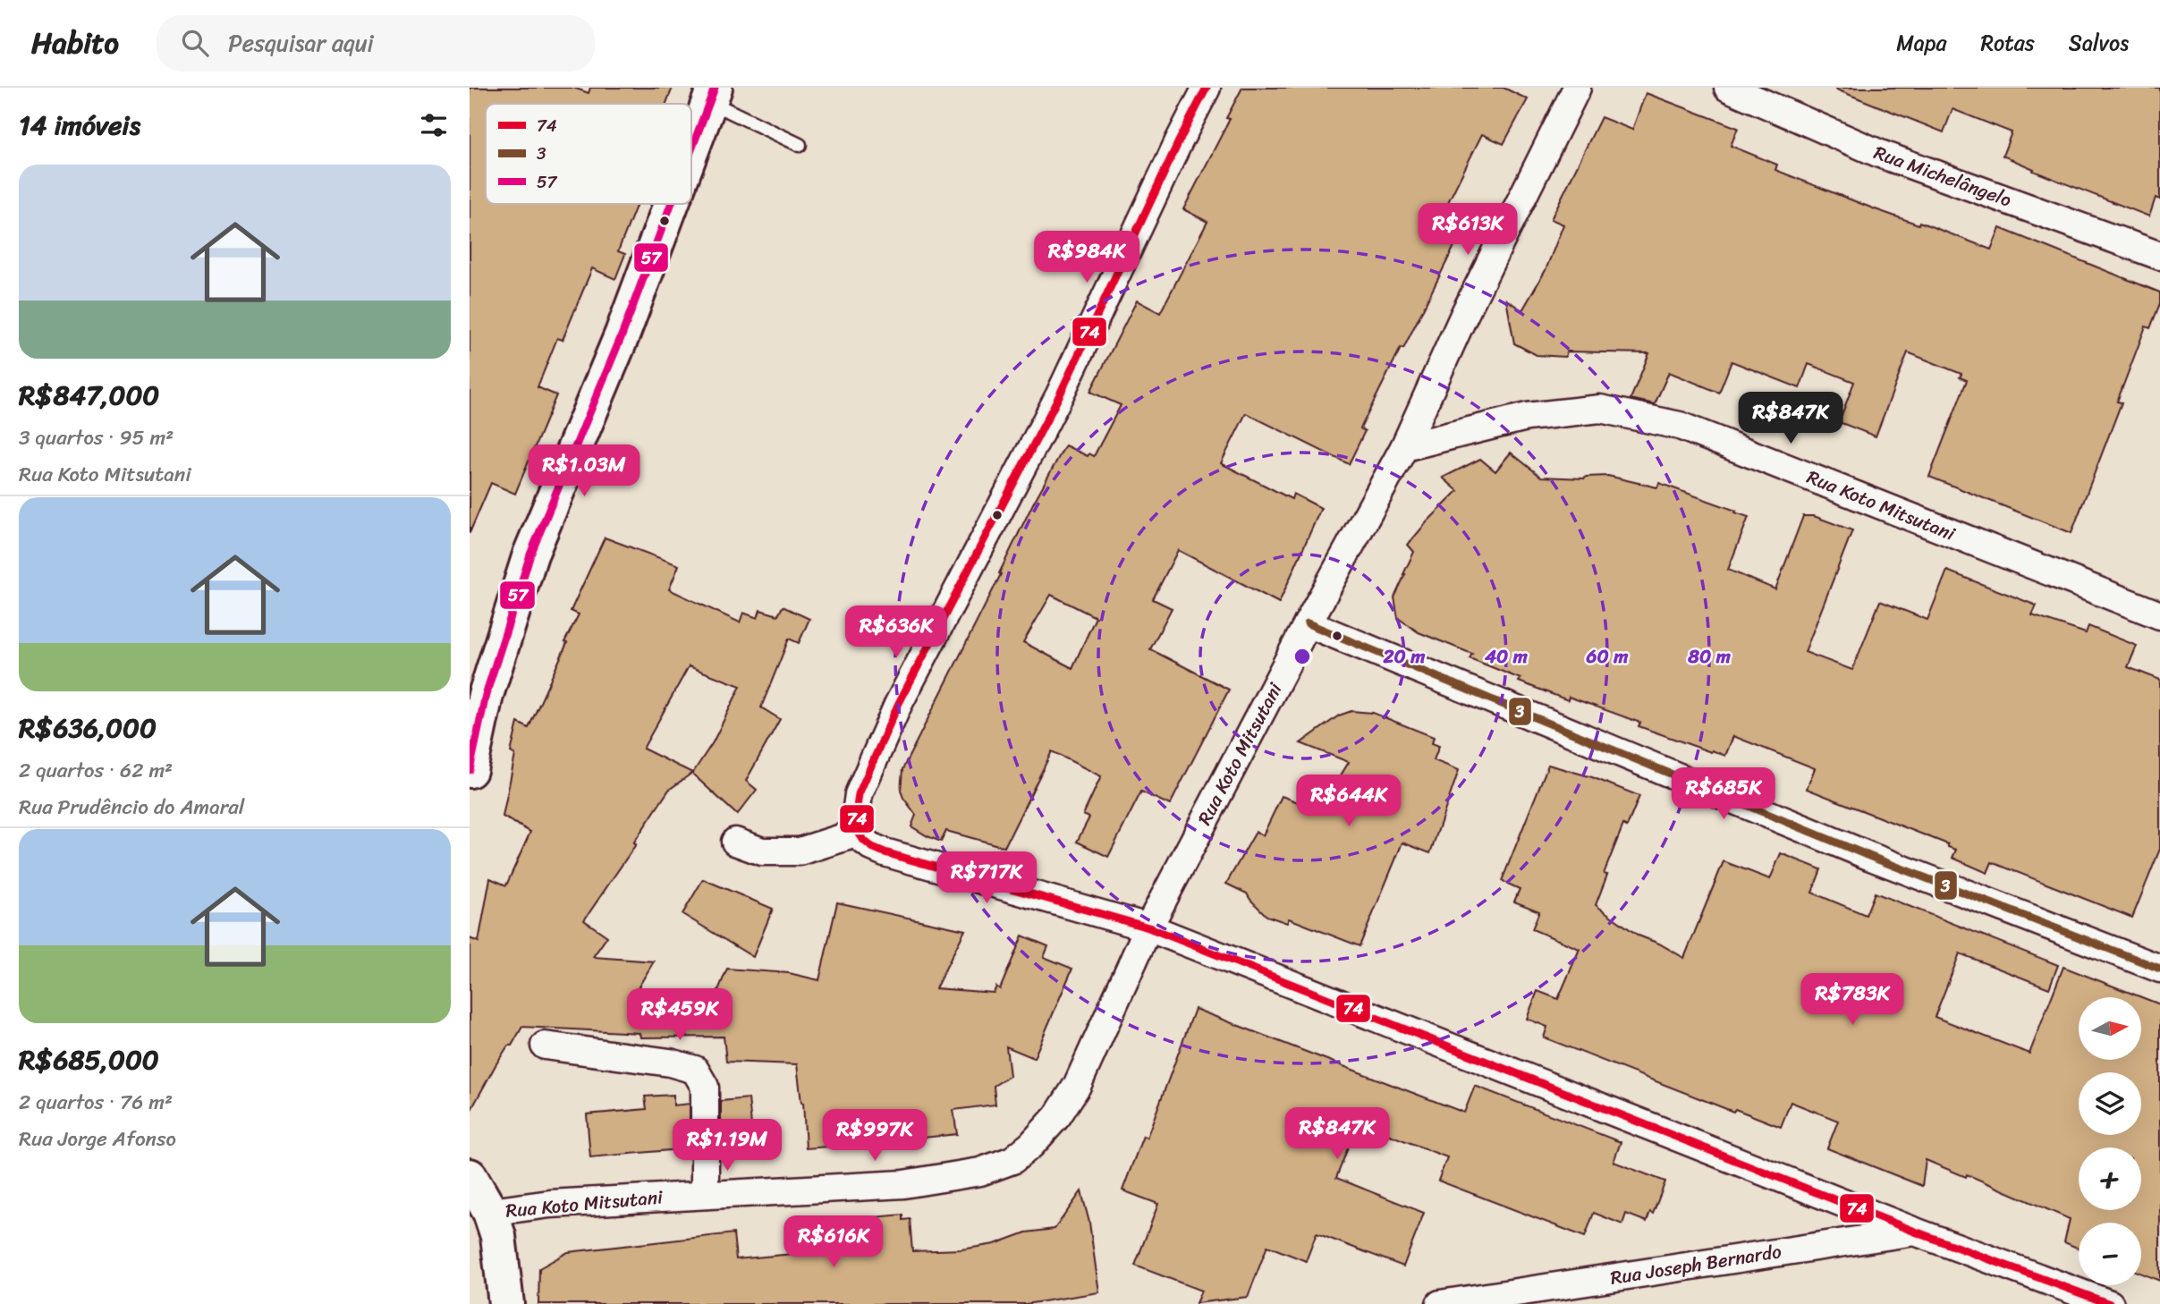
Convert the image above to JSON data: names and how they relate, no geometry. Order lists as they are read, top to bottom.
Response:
{
  "streets": {
    "street": ["Rua Michelângelo", "Rua Koto Mitsutani", "Rua Joseph Bernardo"]
  },
  "lines": ["transit line 74", "transit line 57", "transit line 3"],
  "legend": ["74", "3", "57"],
  "north": "right",
  "page": {
    "header": "Habito",
    "search": "Pesquisar aqui",
    "nav": ["Mapa", "Rotas", "Salvos"],
    "heading": "14 imóveis",
    "list": [
      {
        "name": "R$847,000",
        "note": "3 quartos · 95 m² · Rua Koto Mitsutani"
      },
      {
        "name": "R$636,000",
        "note": "2 quartos · 62 m² · Rua Prudêncio do Amaral"
      },
      {
        "name": "R$685,000",
        "note": "2 quartos · 76 m² · Rua Jorge Afonso"
      }
    ],
    "price": [
      "R$613K",
      "R$984K",
      "R$847K",
      "R$1.03M",
      "R$636K",
      "R$685K",
      "R$644K",
      "R$717K",
      "R$783K",
      "R$459K",
      "R$847K",
      "R$997K",
      "R$1.19M",
      "R$616K"
    ],
    "map_buttons": ["+", "−"]
  },
  "rings": [
    "20 m",
    "40 m",
    "60 m",
    "80 m"
  ]
}
